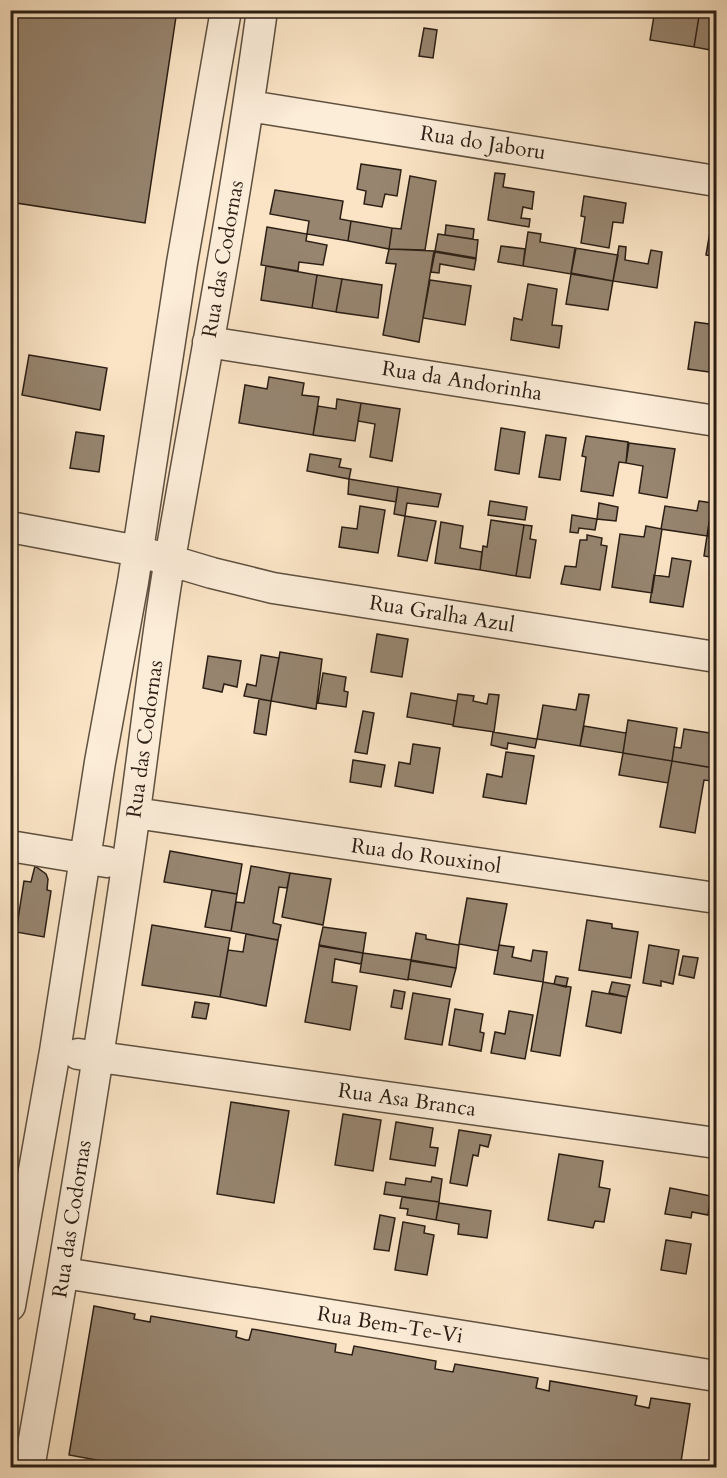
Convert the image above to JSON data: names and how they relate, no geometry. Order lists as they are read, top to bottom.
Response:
{
  "streets": {
    "street": [
      "Rua do Jaboru",
      "Rua das Codornas",
      "Rua da Andorinha",
      "Rua Gralha Azul",
      "Rua do Rouxinol",
      "Rua Asa Branca",
      "Rua Bem-Te-Vi"
    ]
  },
  "crossings": [
    ["Rua do Jaboru", "Rua das Codornas"],
    ["Rua das Codornas", "Rua da Andorinha"],
    ["Rua das Codornas", "Rua Gralha Azul"],
    ["Rua das Codornas", "Rua do Rouxinol"],
    ["Rua das Codornas", "Rua Asa Branca"],
    ["Rua das Codornas", "Rua Bem-Te-Vi"]
  ]
}
